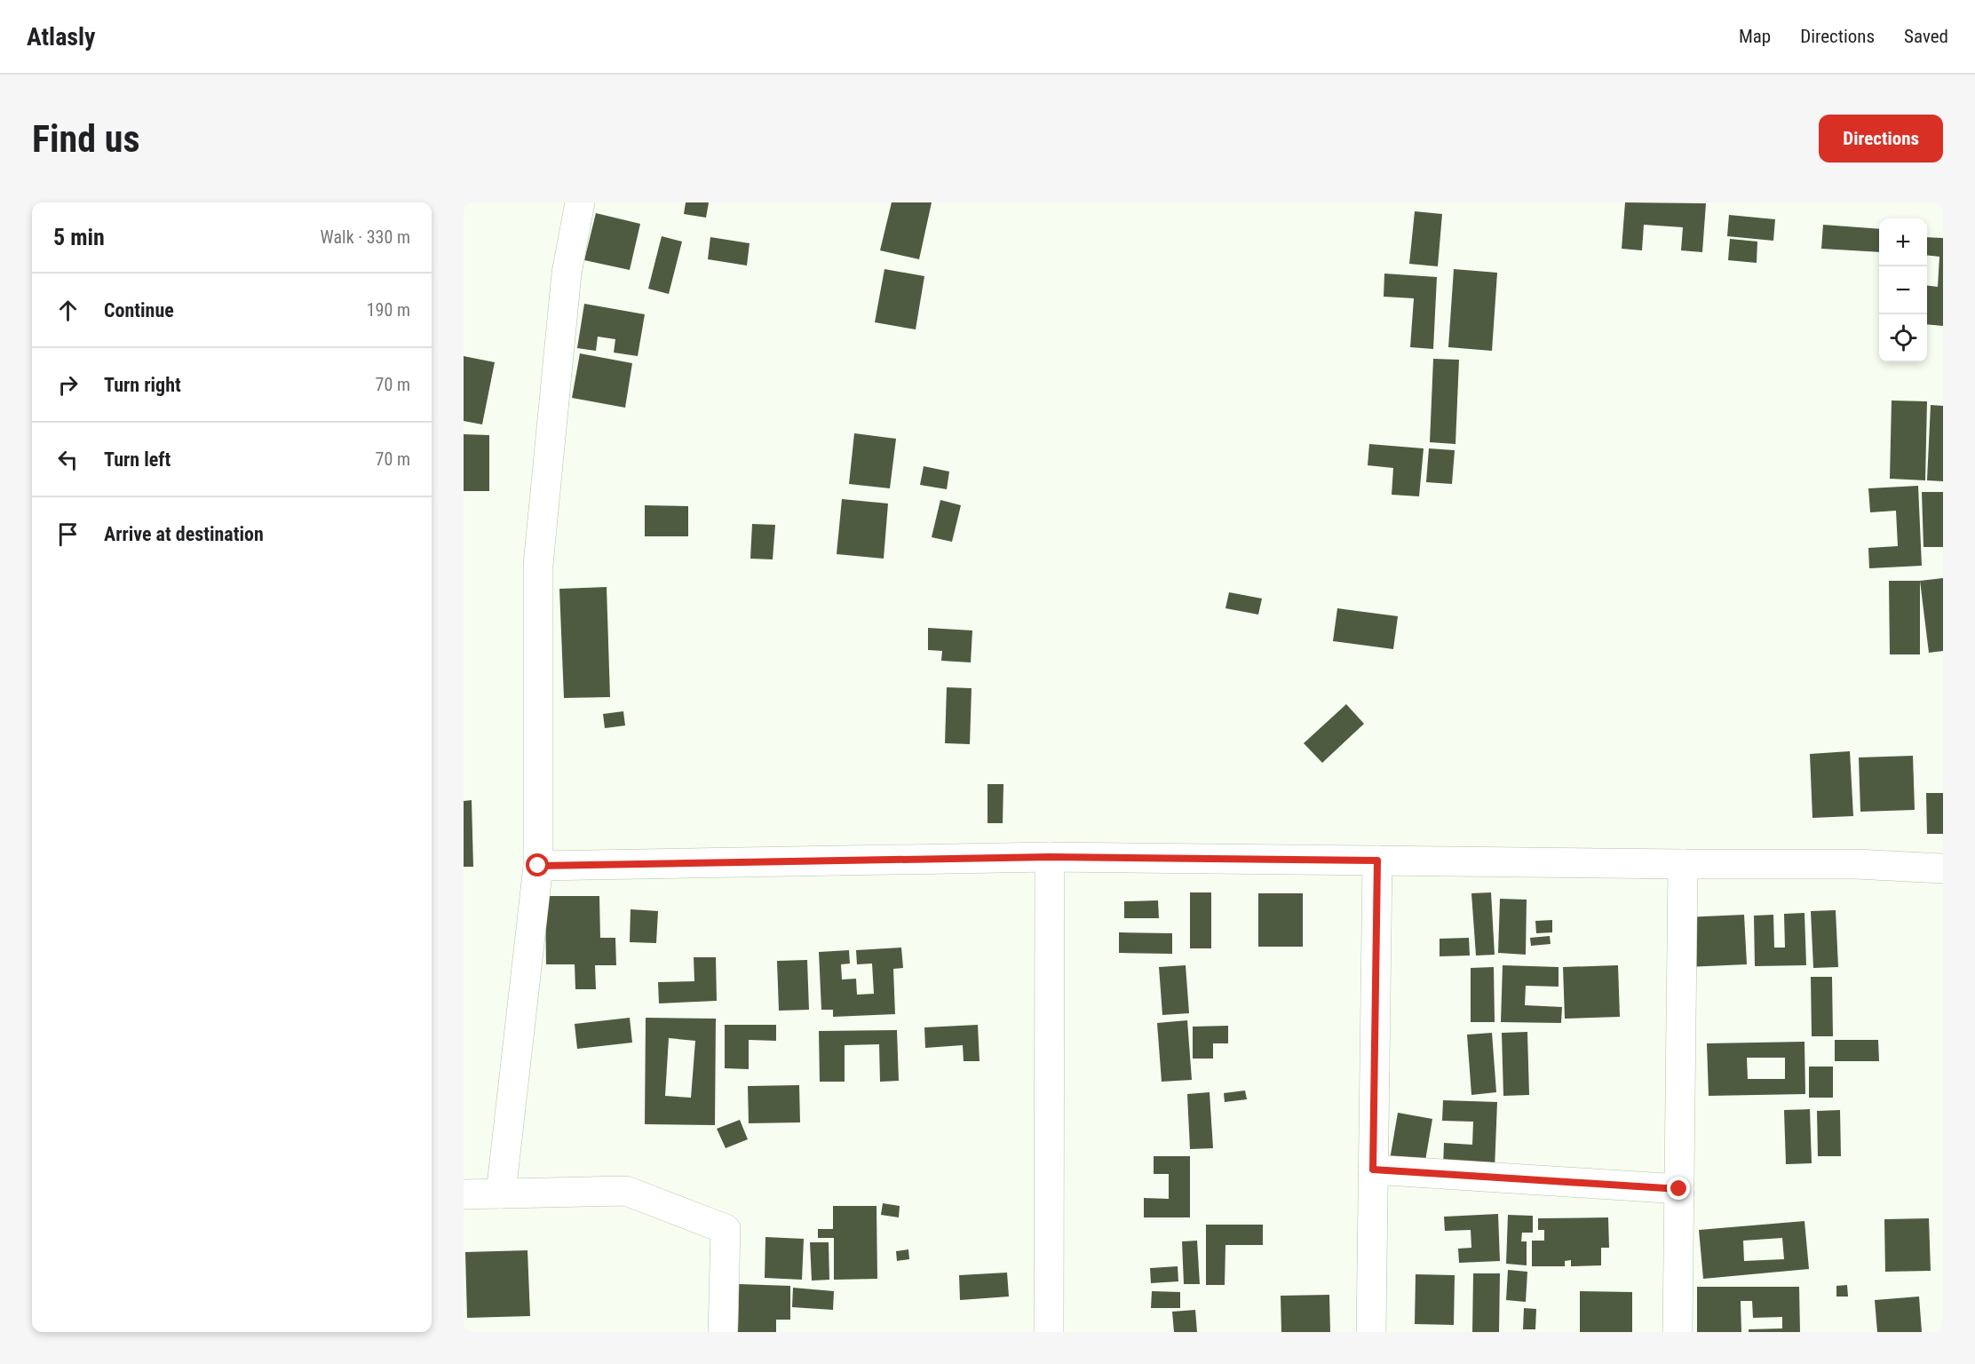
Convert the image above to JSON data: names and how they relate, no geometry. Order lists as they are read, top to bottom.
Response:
{
  "page": {
    "header": "Atlasly",
    "nav": ["Map", "Directions", "Saved"],
    "buttons": "Directions",
    "title": "Find us",
    "heading": ["5 min", "Walk · 330 m"],
    "map_buttons": ["+", "−"],
    "list": [
      ["Continue", "190 m"],
      ["Turn right", "70 m"],
      ["Turn left", "70 m"],
      "Arrive at destination"
    ]
  }
}
